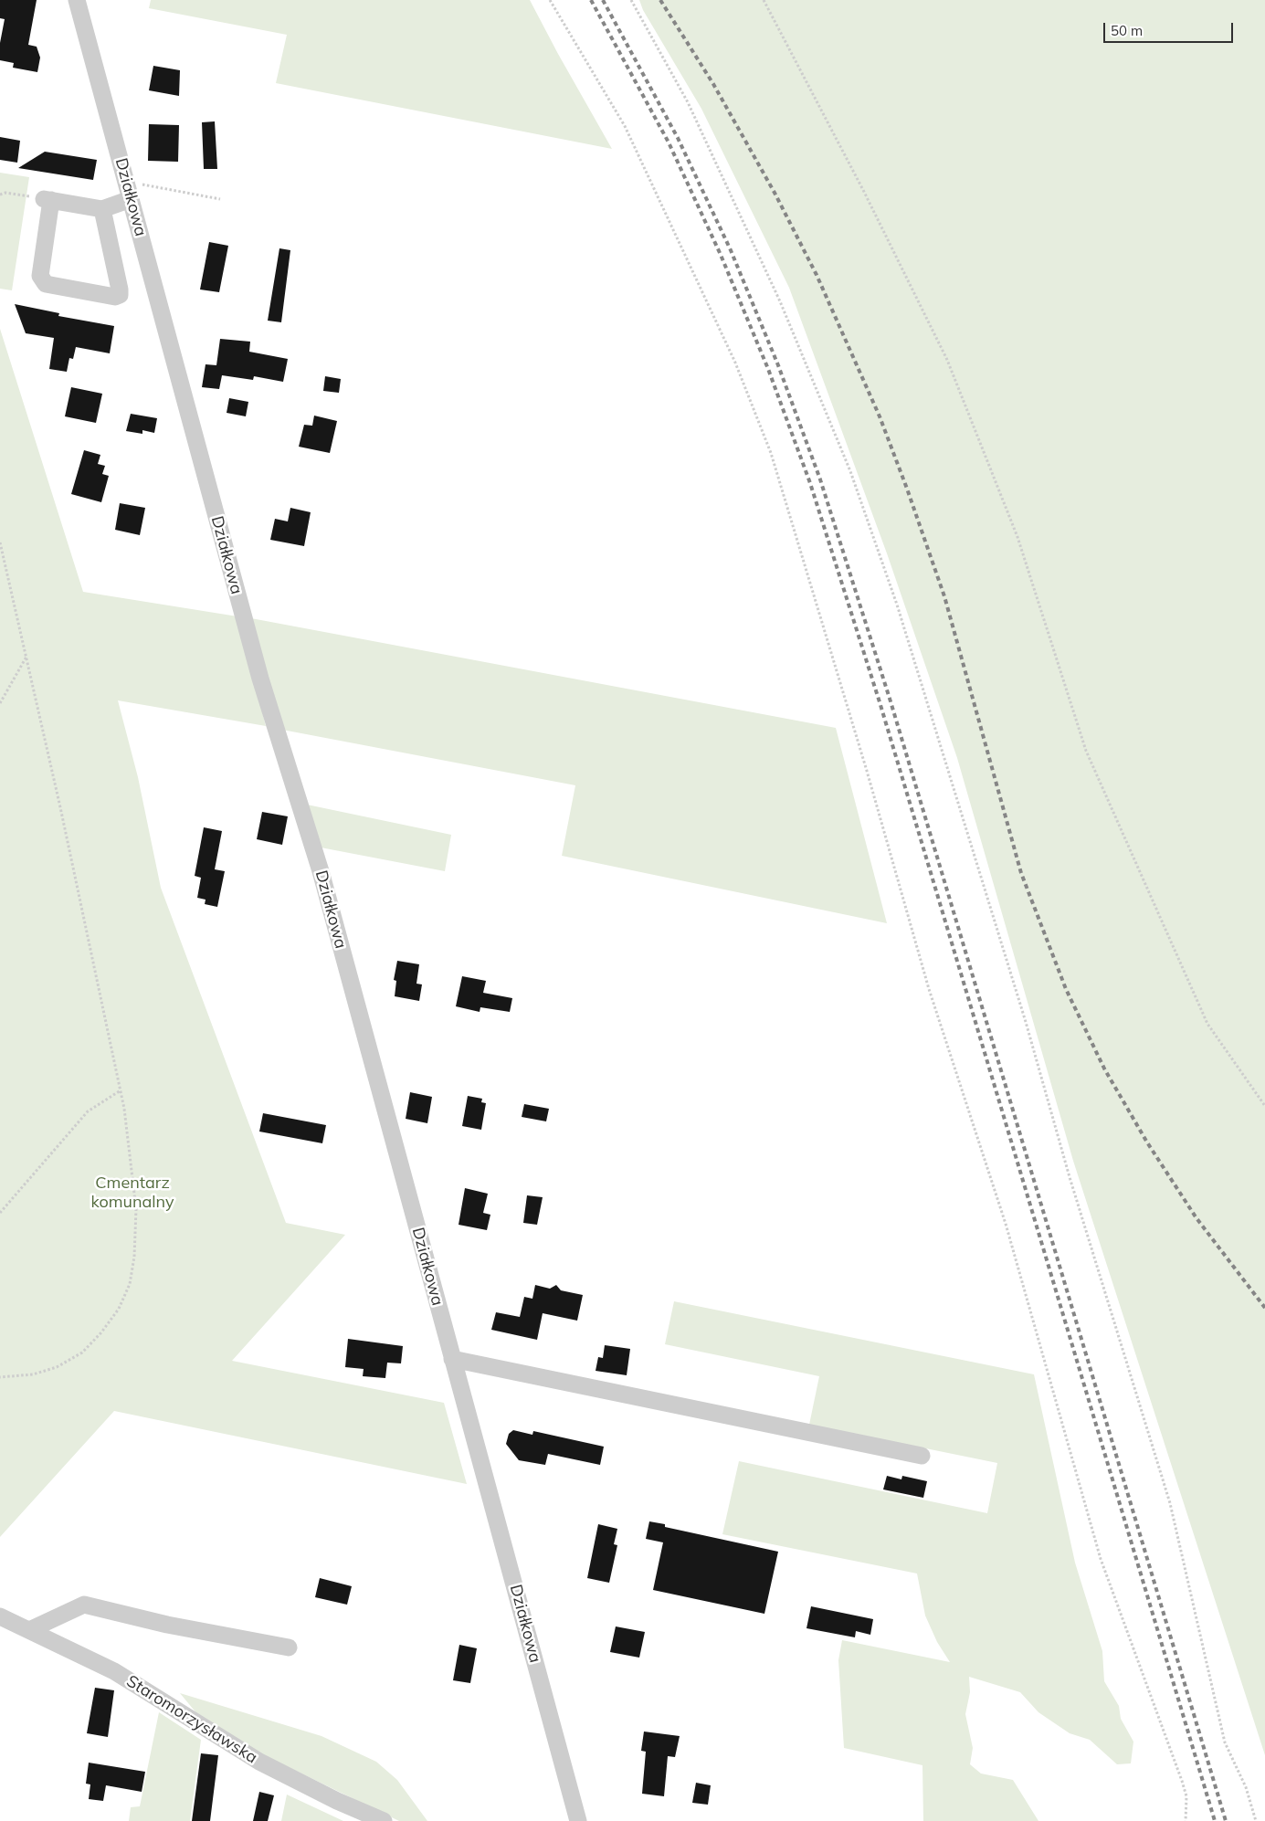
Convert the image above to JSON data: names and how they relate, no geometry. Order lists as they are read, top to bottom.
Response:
{
  "streets": {
    "street": ["Działkowa", "Staromorzysławska"]
  },
  "parks": ["Cmentarz komunalny"],
  "scale_bar": "50 m"
}
